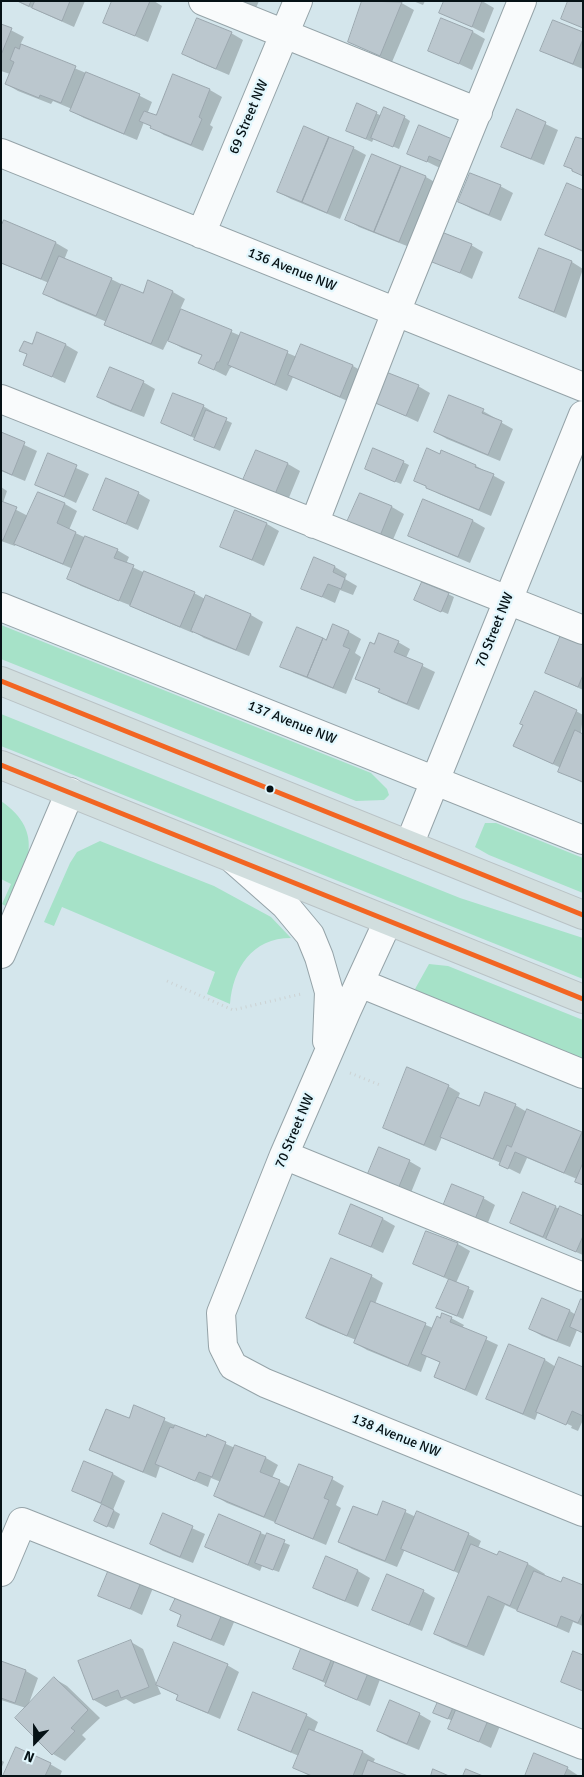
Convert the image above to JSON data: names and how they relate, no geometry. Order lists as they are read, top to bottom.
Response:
{
  "streets": {
    "street": [
      "69 Street NW",
      "136 Avenue NW",
      "70 Street NW",
      "137 Avenue NW",
      "138 Avenue NW"
    ]
  },
  "crossings": [
    ["69 Street NW", "136 Avenue NW"],
    ["70 Street NW", "137 Avenue NW"],
    ["70 Street NW", "138 Avenue NW"]
  ],
  "north": "bottom"
}
